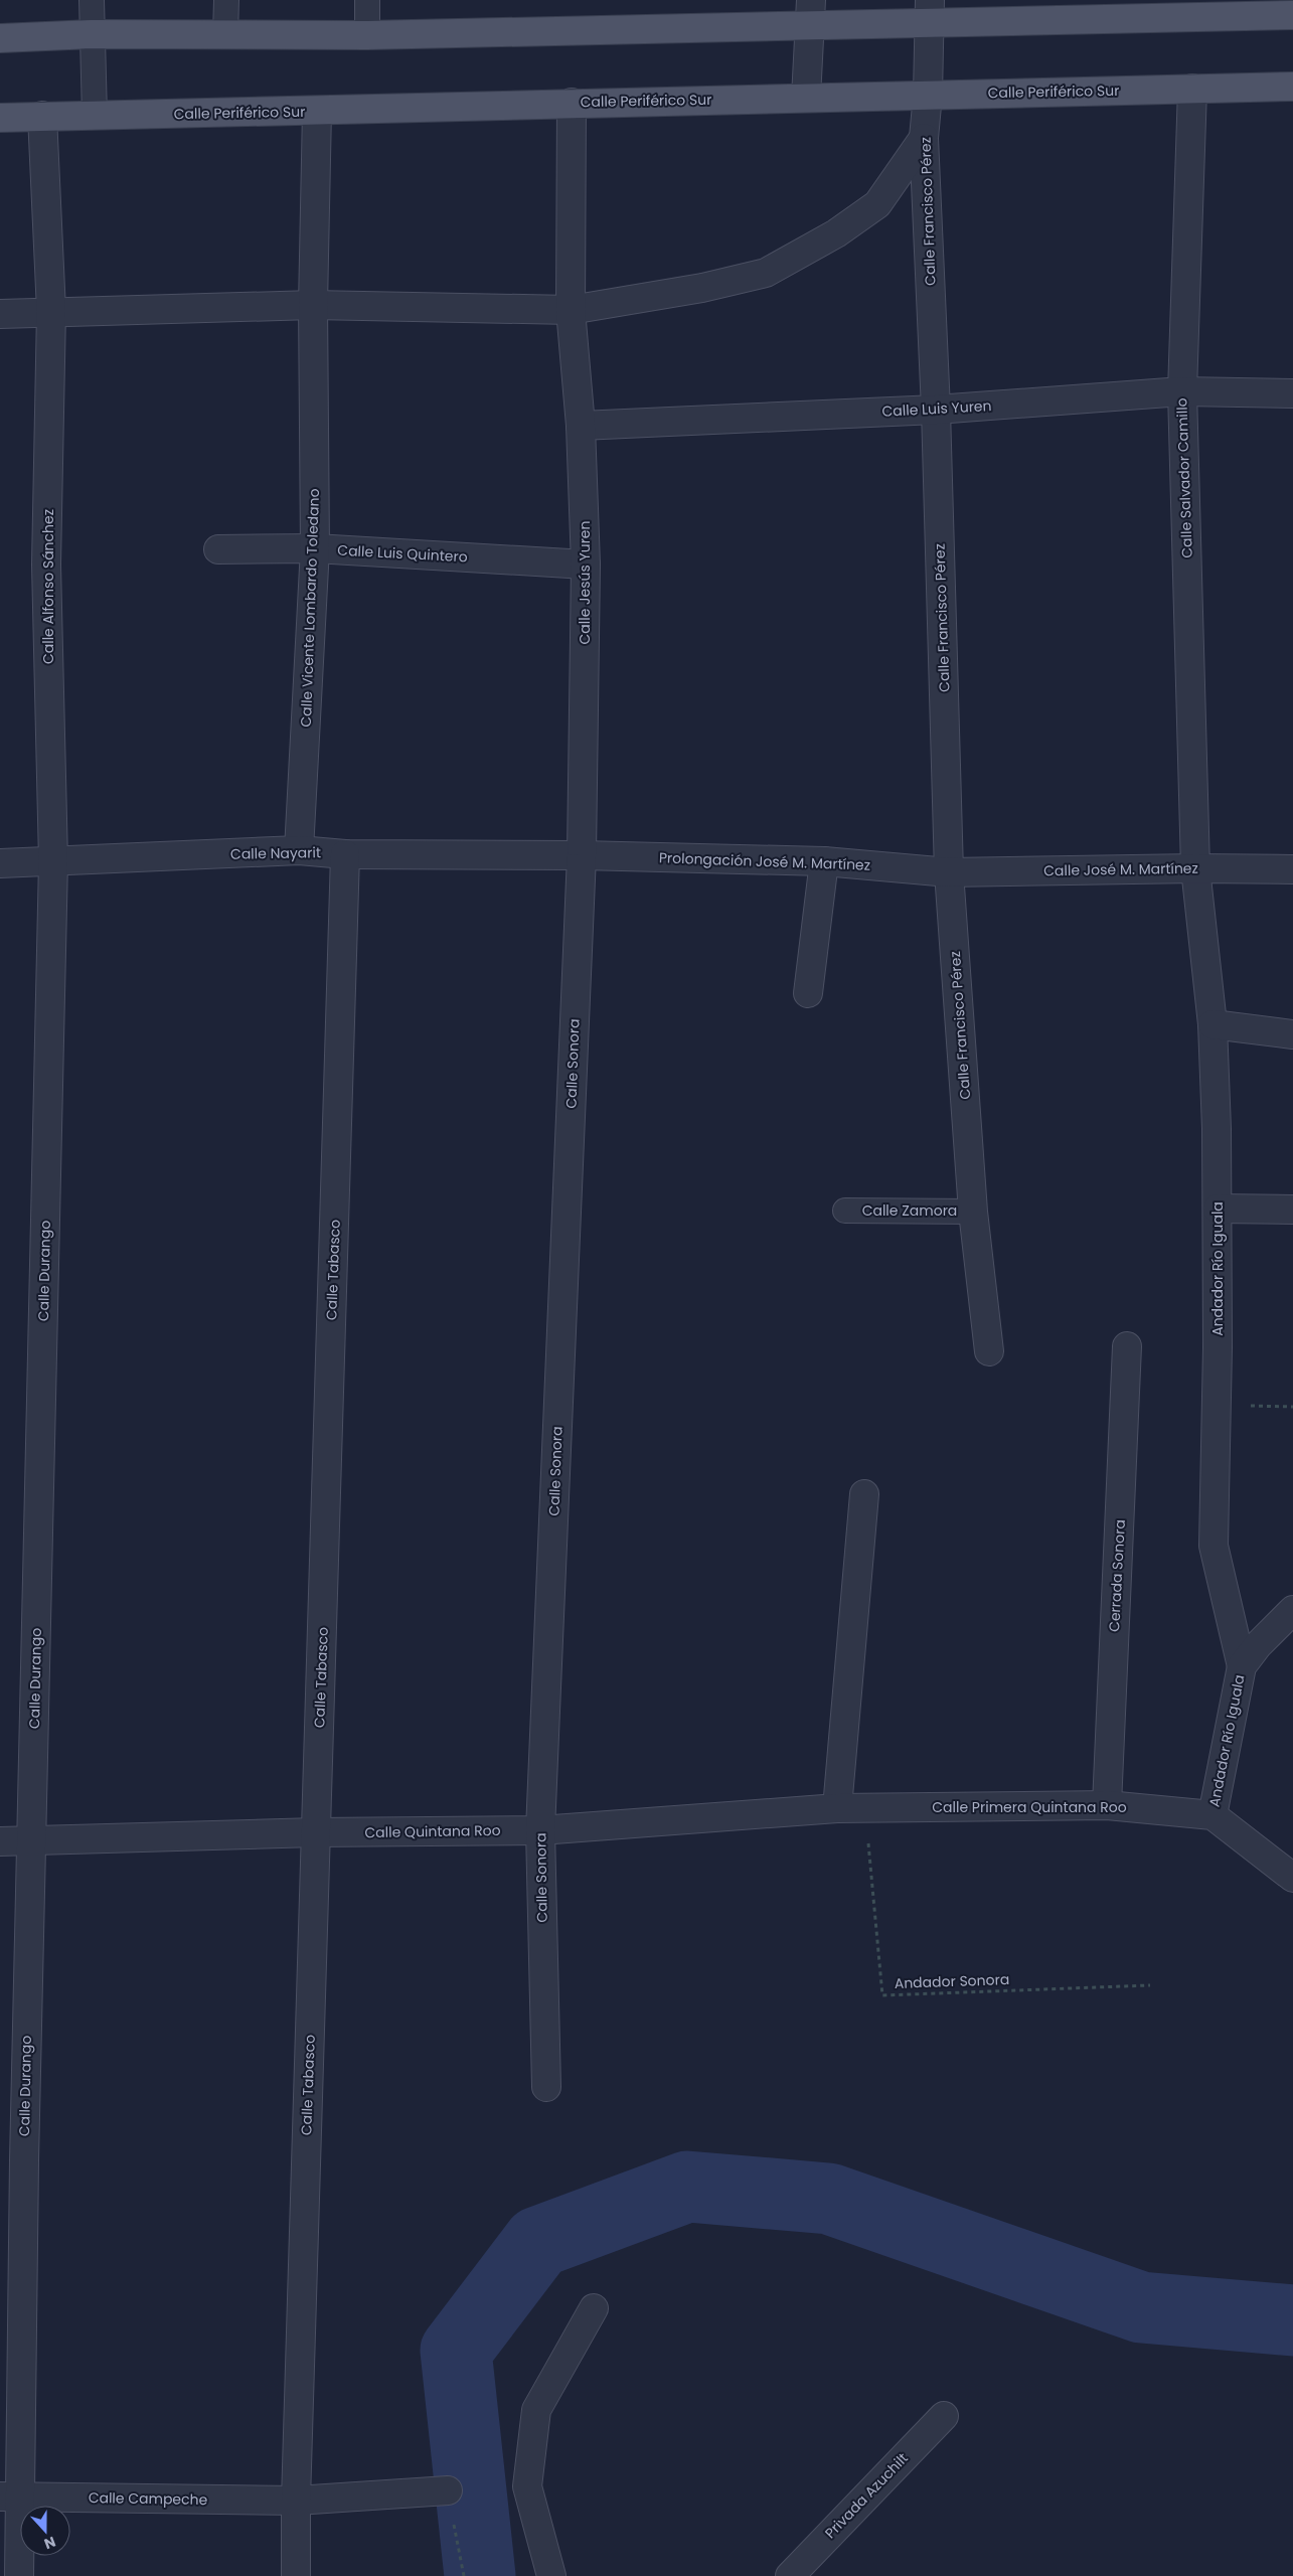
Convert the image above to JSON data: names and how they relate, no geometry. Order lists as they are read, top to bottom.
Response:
{
  "streets": {
    "main road": ["Calle Periférico Sur"],
    "street": [
      "Calle Francisco Pérez",
      "Calle Luis Yuren",
      "Calle Salvador Camillo",
      "Calle Luis Quintero",
      "Calle Jesús Yuren",
      "Calle Alfonso Sánchez",
      "Calle Vicente Lombardo Toledano",
      "Calle Nayarit",
      "Prolongación José M. Martínez",
      "Calle José M. Martínez",
      "Calle Sonora",
      "Andador Río Iguala",
      "Calle Tabasco",
      "Calle Durango",
      "Cerrada Sonora",
      "Calle Primera Quintana Roo",
      "Calle Quintana Roo",
      "Privada Azuchilt",
      "Calle Campeche"
    ],
    "lane": ["Calle Zamora"],
    "path": ["Andador Sonora"]
  },
  "crossings": [
    ["Calle Periférico Sur", "Calle Francisco Pérez"],
    ["Calle Periférico Sur", "Calle Salvador Camillo"],
    ["Calle Periférico Sur", "Calle Jesús Yuren"],
    ["Calle Periférico Sur", "Calle Alfonso Sánchez"],
    ["Calle Periférico Sur", "Calle Vicente Lombardo Toledano"],
    ["Calle Francisco Pérez", "Calle Luis Yuren"],
    ["Calle Francisco Pérez", "Prolongación José M. Martínez"],
    ["Calle Francisco Pérez", "Calle José M. Martínez"],
    ["Calle Francisco Pérez", "Calle Zamora"],
    ["Calle Luis Yuren", "Calle Salvador Camillo"],
    ["Calle Luis Yuren", "Calle Jesús Yuren"],
    ["Calle Salvador Camillo", "Calle José M. Martínez"],
    ["Calle Salvador Camillo", "Andador Río Iguala"],
    ["Calle Luis Quintero", "Calle Jesús Yuren"],
    ["Calle Luis Quintero", "Calle Vicente Lombardo Toledano"],
    ["Calle Jesús Yuren", "Calle Nayarit"],
    ["Calle Jesús Yuren", "Prolongación José M. Martínez"],
    ["Calle Jesús Yuren", "Calle Sonora"],
    ["Calle Alfonso Sánchez", "Calle Nayarit"],
    ["Calle Alfonso Sánchez", "Calle Durango"],
    ["Calle Vicente Lombardo Toledano", "Calle Nayarit"],
    ["Calle Nayarit", "Prolongación José M. Martínez"],
    ["Calle Nayarit", "Calle Sonora"],
    ["Calle Nayarit", "Calle Tabasco"],
    ["Calle Nayarit", "Calle Durango"],
    ["Prolongación José M. Martínez", "Calle José M. Martínez"],
    ["Prolongación José M. Martínez", "Calle Sonora"],
    ["Calle José M. Martínez", "Andador Río Iguala"],
    ["Calle Sonora", "Calle Quintana Roo"],
    ["Andador Río Iguala", "Calle Primera Quintana Roo"],
    ["Calle Tabasco", "Calle Quintana Roo"],
    ["Calle Tabasco", "Calle Campeche"],
    ["Calle Durango", "Calle Quintana Roo"],
    ["Calle Durango", "Calle Campeche"],
    ["Cerrada Sonora", "Calle Primera Quintana Roo"],
    ["Calle Primera Quintana Roo", "Calle Quintana Roo"],
    ["Calle Primera Quintana Roo", "Andador Sonora"],
    ["Calle Quintana Roo", "Andador Sonora"]
  ],
  "north": "bottom"
}
